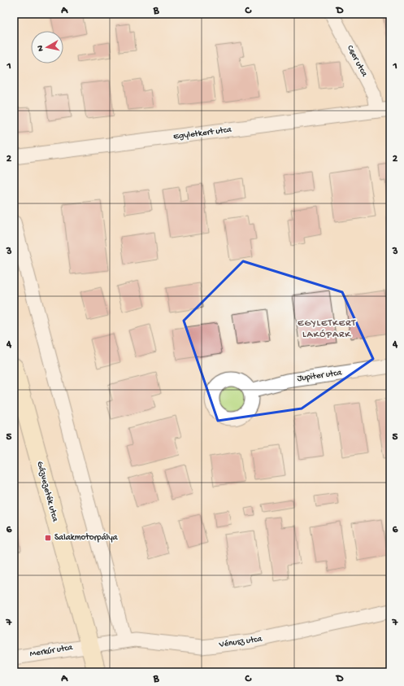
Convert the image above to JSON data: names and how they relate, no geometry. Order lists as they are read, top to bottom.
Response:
{
  "streets": {
    "street": [
      "Cser utca",
      "Egyletkert utca",
      "Jupiter utca",
      "Gázvezeték utca",
      "Vénusz utca",
      "Merkúr utca"
    ]
  },
  "crossings": [
    ["Cser utca", "Egyletkert utca"],
    ["Gázvezeték utca", "Vénusz utca"],
    ["Gázvezeték utca", "Merkúr utca"],
    ["Vénusz utca", "Merkúr utca"]
  ],
  "districts": ["EGYLETKERT LAKÓPARK"],
  "places": {
    "transit": ["Salakmotorpálya"]
  },
  "north": "left",
  "grid": {
    "columns": [
      "A",
      "B",
      "C",
      "D"
    ],
    "rows": [
      "1",
      "2",
      "3",
      "4",
      "5",
      "6",
      "7"
    ]
  }
}
